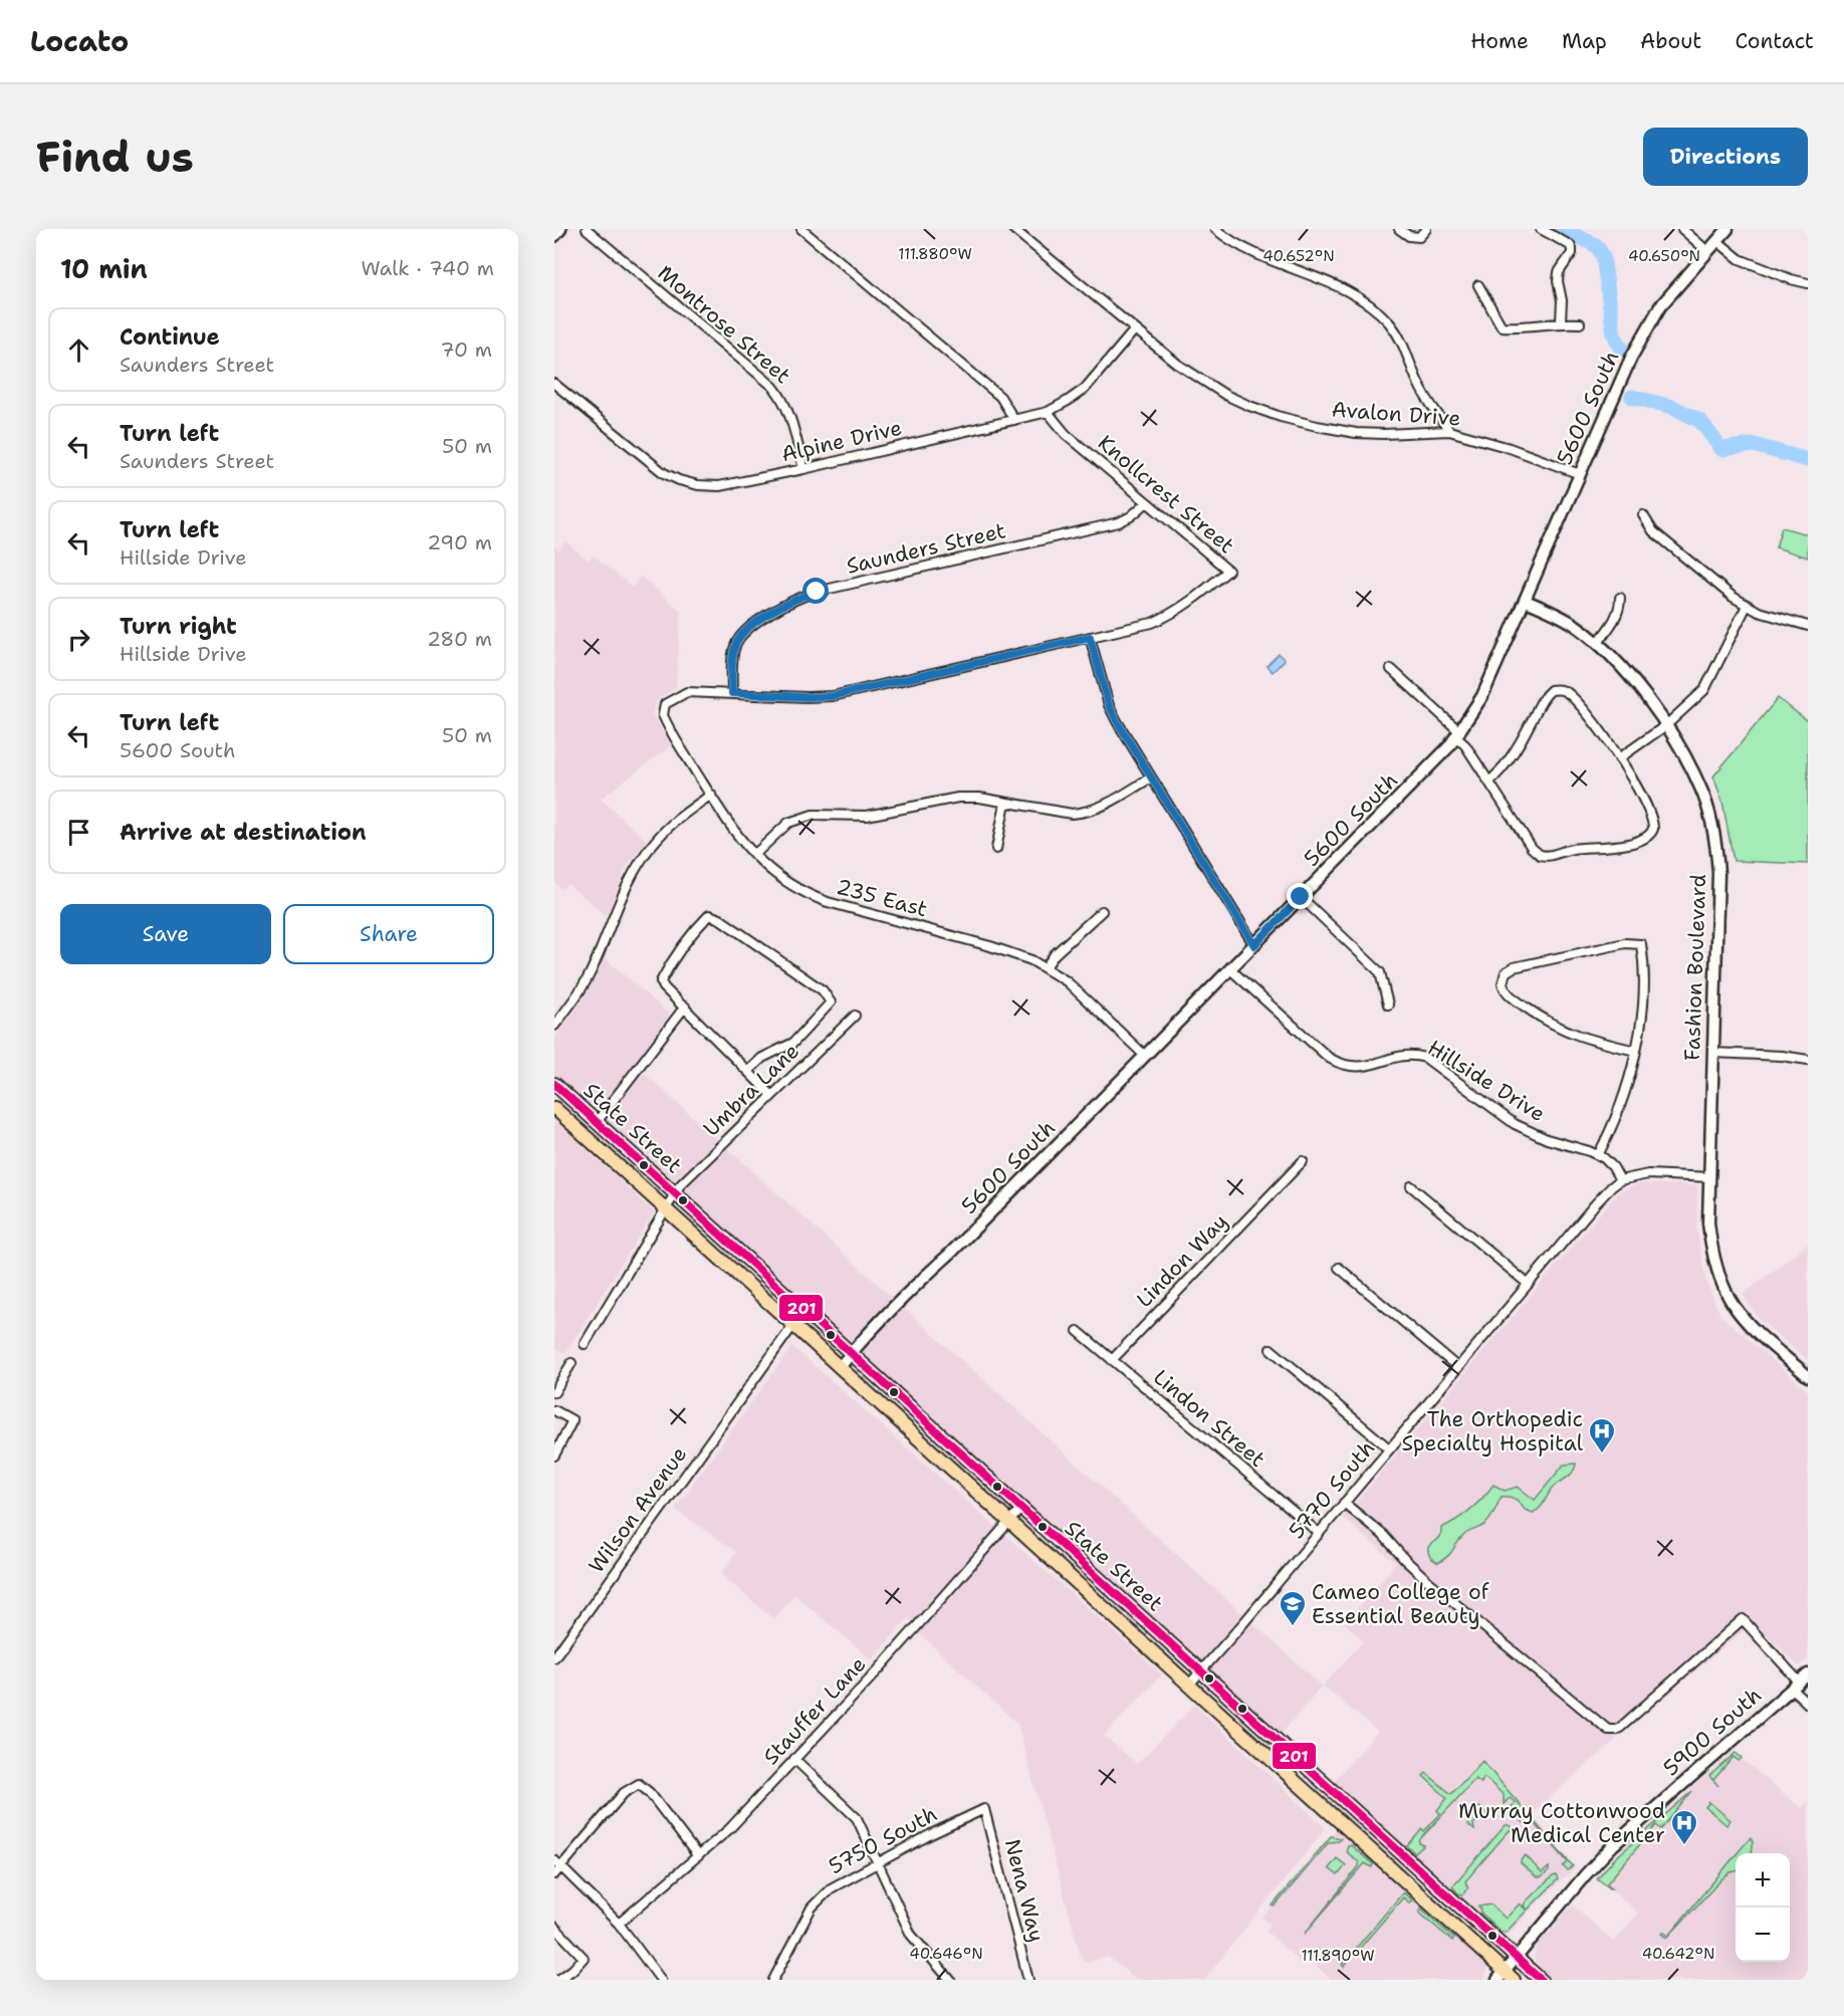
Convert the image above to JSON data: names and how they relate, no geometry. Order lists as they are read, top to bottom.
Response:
{
  "streets": {
    "main road": ["State Street"],
    "street": [
      "Montrose Street",
      "5600 South",
      "Avalon Drive",
      "Alpine Drive",
      "Knollcrest Street",
      "Saunders Street",
      "235 East",
      "Fashion Boulevard",
      "Hillside Drive",
      "Umbra Lane",
      "Lindon Way",
      "Lindon Street",
      "5770 South",
      "Wilson Avenue",
      "Stauffer Lane",
      "5900 South",
      "5750 South",
      "Nena Way"
    ]
  },
  "crossings": [
    ["Montrose Street", "Alpine Drive"],
    ["5600 South", "Avalon Drive"],
    ["5600 South", "235 East"],
    ["5600 South", "Fashion Boulevard"],
    ["5600 South", "Hillside Drive"],
    ["5600 South", "State Street"],
    ["Avalon Drive", "Alpine Drive"],
    ["Alpine Drive", "Knollcrest Street"],
    ["Knollcrest Street", "Saunders Street"],
    ["Saunders Street", "235 East"],
    ["Umbra Lane", "State Street"],
    ["State Street", "5770 South"],
    ["State Street", "Wilson Avenue"],
    ["State Street", "Stauffer Lane"],
    ["State Street", "5900 South"],
    ["Lindon Way", "Lindon Street"],
    ["Lindon Street", "5770 South"],
    ["5750 South", "Nena Way"]
  ],
  "places": {
    "hospital": ["The Orthopedic Specialty Hospital", "Murray Cottonwood Medical Center"],
    "school or university": ["Cameo College of Essential Beauty"]
  },
  "lines": ["transit line 201"],
  "page": {
    "header": "Locato",
    "nav": [
      "Home",
      "Map",
      "About",
      "Contact"
    ],
    "buttons": [
      "Directions",
      ["Save", "Share"]
    ],
    "title": "Find us",
    "heading": ["10 min", "Walk · 740 m"],
    "list": [
      ["Continue", "Saunders Street", "70 m"],
      ["Turn left", "Saunders Street", "50 m"],
      ["Turn left", "Hillside Drive", "290 m"],
      ["Turn right", "Hillside Drive", "280 m"],
      ["Turn left", "5600 South", "50 m"],
      "Arrive at destination"
    ],
    "map_buttons": ["+", "−"]
  },
  "coordinates": [
    "111.880°W",
    "40.652°N",
    "40.650°N",
    "40.646°N",
    "40.642°N",
    "111.890°W"
  ]
}
